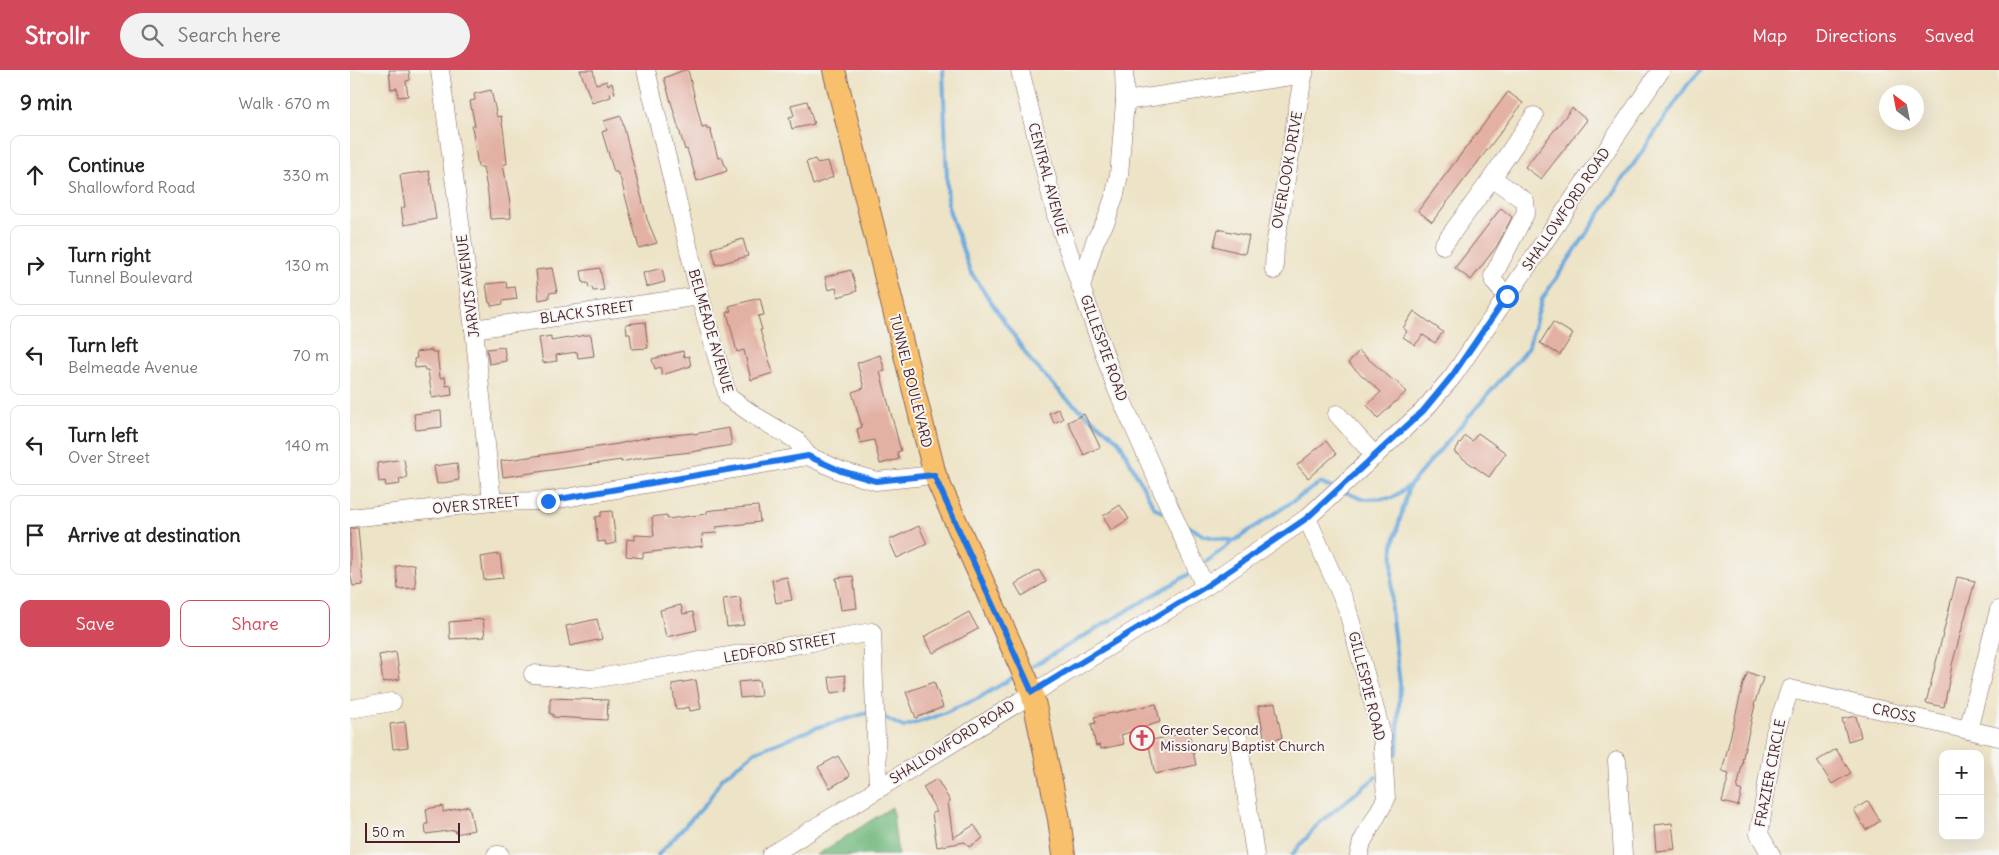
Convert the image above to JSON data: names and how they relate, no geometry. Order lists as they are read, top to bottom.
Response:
{
  "streets": {
    "main road": ["TUNNEL BOULEVARD"],
    "street": [
      "OVERLOOK DRIVE",
      "CENTRAL AVENUE",
      "SHALLOWFORD ROAD",
      "JARVIS AVENUE",
      "BLACK STREET",
      "BELMEADE AVENUE",
      "GILLESPIE ROAD",
      "OVER STREET",
      "LEDFORD STREET",
      "CROSS",
      "FRAZIER CIRCLE"
    ]
  },
  "crossings": [
    ["CENTRAL AVENUE", "GILLESPIE ROAD"],
    ["SHALLOWFORD ROAD", "GILLESPIE ROAD"],
    ["SHALLOWFORD ROAD", "TUNNEL BOULEVARD"],
    ["SHALLOWFORD ROAD", "LEDFORD STREET"],
    ["JARVIS AVENUE", "BLACK STREET"],
    ["JARVIS AVENUE", "OVER STREET"],
    ["BLACK STREET", "BELMEADE AVENUE"],
    ["BELMEADE AVENUE", "TUNNEL BOULEVARD"],
    ["BELMEADE AVENUE", "OVER STREET"],
    ["CROSS", "FRAZIER CIRCLE"]
  ],
  "places": {
    "church": ["Greater Second Missionary Baptist Church"]
  },
  "scale_bar": "50 m",
  "north": "top left",
  "page": {
    "header": "Strollr",
    "search": "Search here",
    "nav": ["Map", "Directions", "Saved"],
    "heading": ["9 min", "Walk · 670 m"],
    "list": [
      ["Continue", "Shallowford Road", "330 m"],
      ["Turn right", "Tunnel Boulevard", "130 m"],
      ["Turn left", "Belmeade Avenue", "70 m"],
      ["Turn left", "Over Street", "140 m"],
      "Arrive at destination"
    ],
    "buttons": ["Save", "Share"],
    "map_buttons": ["+", "−"],
    "scale": "50 m"
  }
}
